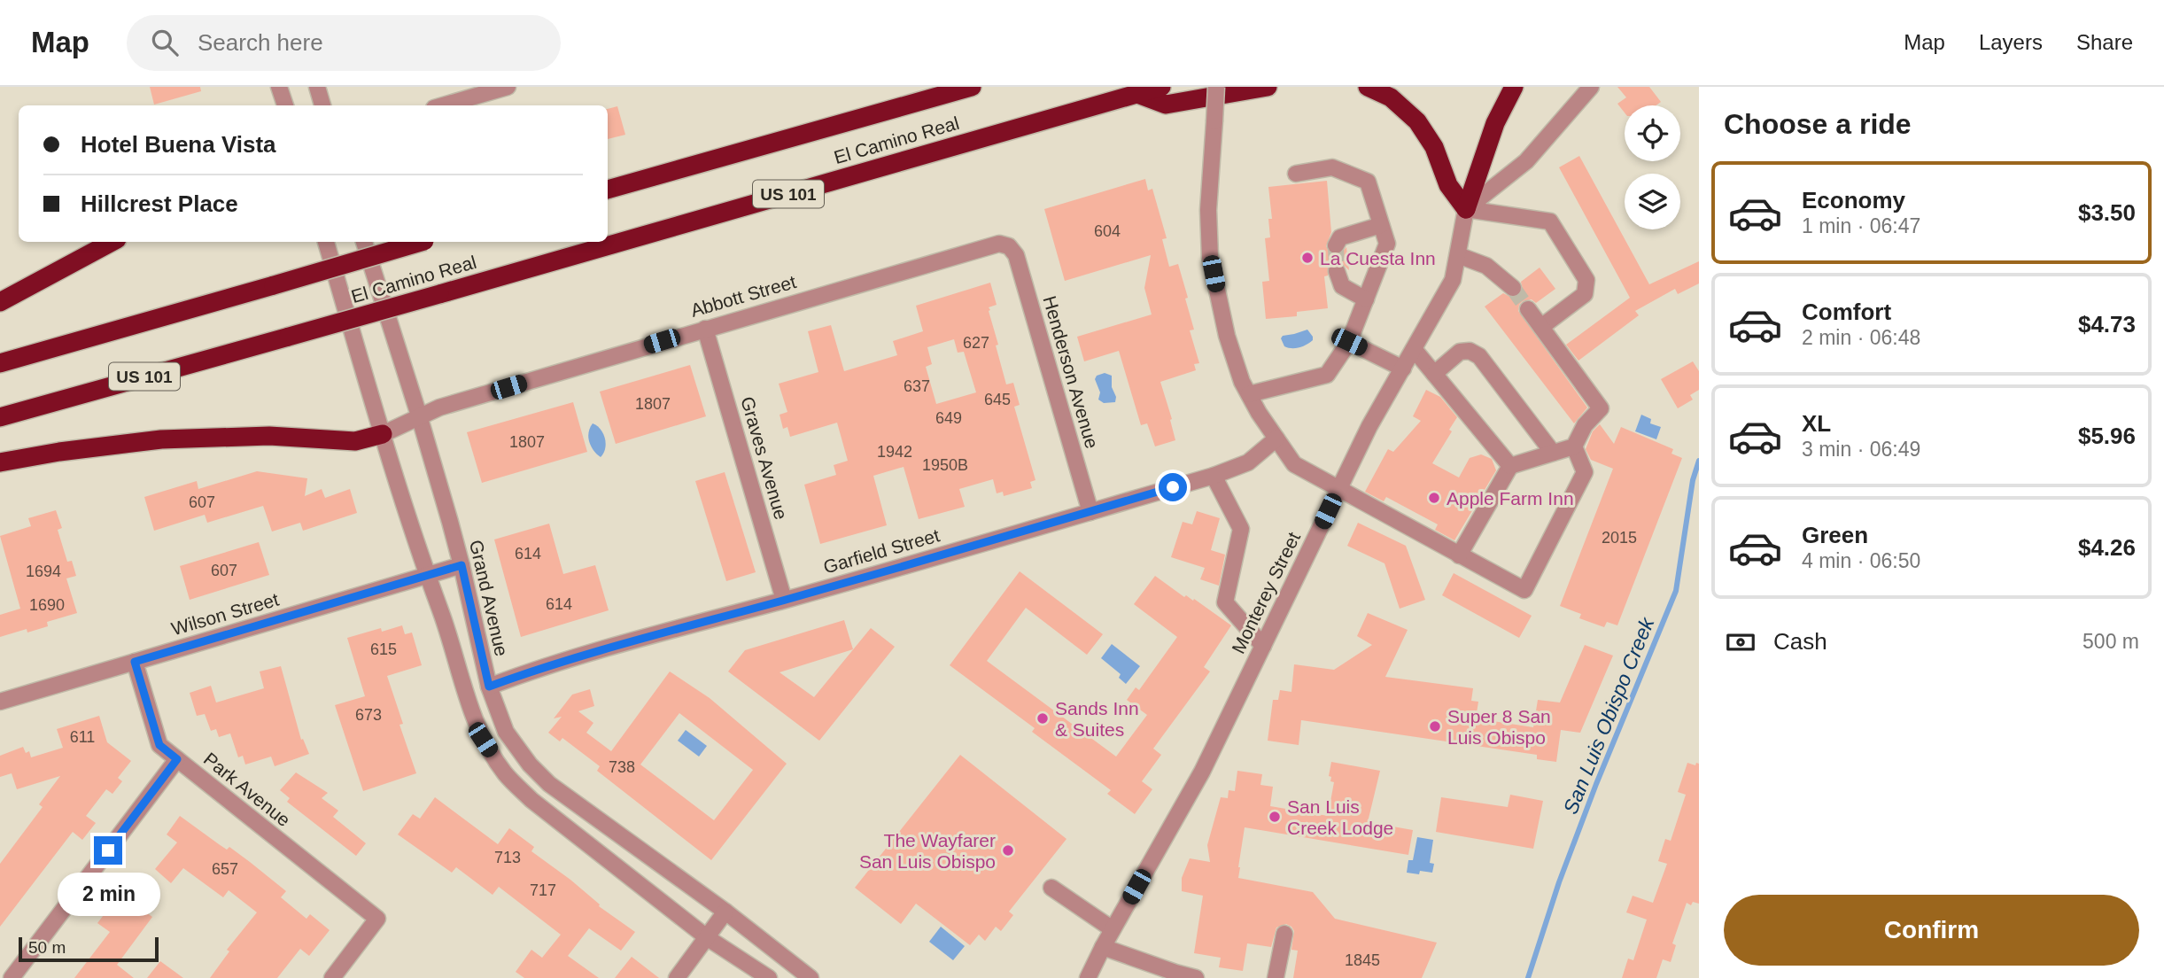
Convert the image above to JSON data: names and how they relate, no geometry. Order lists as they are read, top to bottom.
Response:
{
  "streets": {
    "highway": ["El Camino Real", "US 101"],
    "street": [
      "Abbott Street",
      "Henderson Avenue",
      "Graves Avenue",
      "Garfield Street",
      "Monterey Street",
      "Grand Avenue",
      "Wilson Street",
      "Park Avenue"
    ]
  },
  "crossings": [
    ["Abbott Street", "Henderson Avenue"],
    ["Abbott Street", "Graves Avenue"],
    ["Abbott Street", "Grand Avenue"],
    ["Henderson Avenue", "Garfield Street"],
    ["Graves Avenue", "Garfield Street"],
    ["Garfield Street", "Grand Avenue"],
    ["Grand Avenue", "Wilson Street"],
    ["Wilson Street", "Park Avenue"]
  ],
  "water": ["San Luis Obispo Creek"],
  "places": [
    "La Cuesta Inn",
    "Apple Farm Inn",
    "Sands Inn & Suites",
    "Super 8 San Luis Obispo",
    "San Luis Creek Lodge",
    "The Wayfarer San Luis Obispo"
  ],
  "house_numbers": [
    "604",
    "627",
    "637",
    "645",
    "1807",
    "649",
    "1807",
    "1942",
    "1950B",
    "607",
    "2015",
    "614",
    "607",
    "1694",
    "614",
    "1690",
    "615",
    "673",
    "611",
    "738",
    "713",
    "657",
    "717",
    "1845"
  ],
  "scale_bar": "50 m",
  "page": {
    "header": "Map",
    "search": "Search here",
    "nav": ["Map", "Layers", "Share"],
    "heading": "Choose a ride",
    "banner": ["Hotel Buena Vista", "Hillcrest Place"],
    "list": [
      {
        "name": "Economy",
        "note": "1 min · 06:47",
        "value": "$3.50"
      },
      {
        "name": "Comfort",
        "note": "2 min · 06:48",
        "value": "$4.73"
      },
      {
        "name": "XL",
        "note": "3 min · 06:49",
        "value": "$5.96"
      },
      {
        "name": "Green",
        "note": "4 min · 06:50",
        "value": "$4.26"
      }
    ],
    "pay": ["Cash", "500 m"],
    "bubble": "2 min",
    "buttons": "Confirm",
    "scale": "50 m"
  }
}
